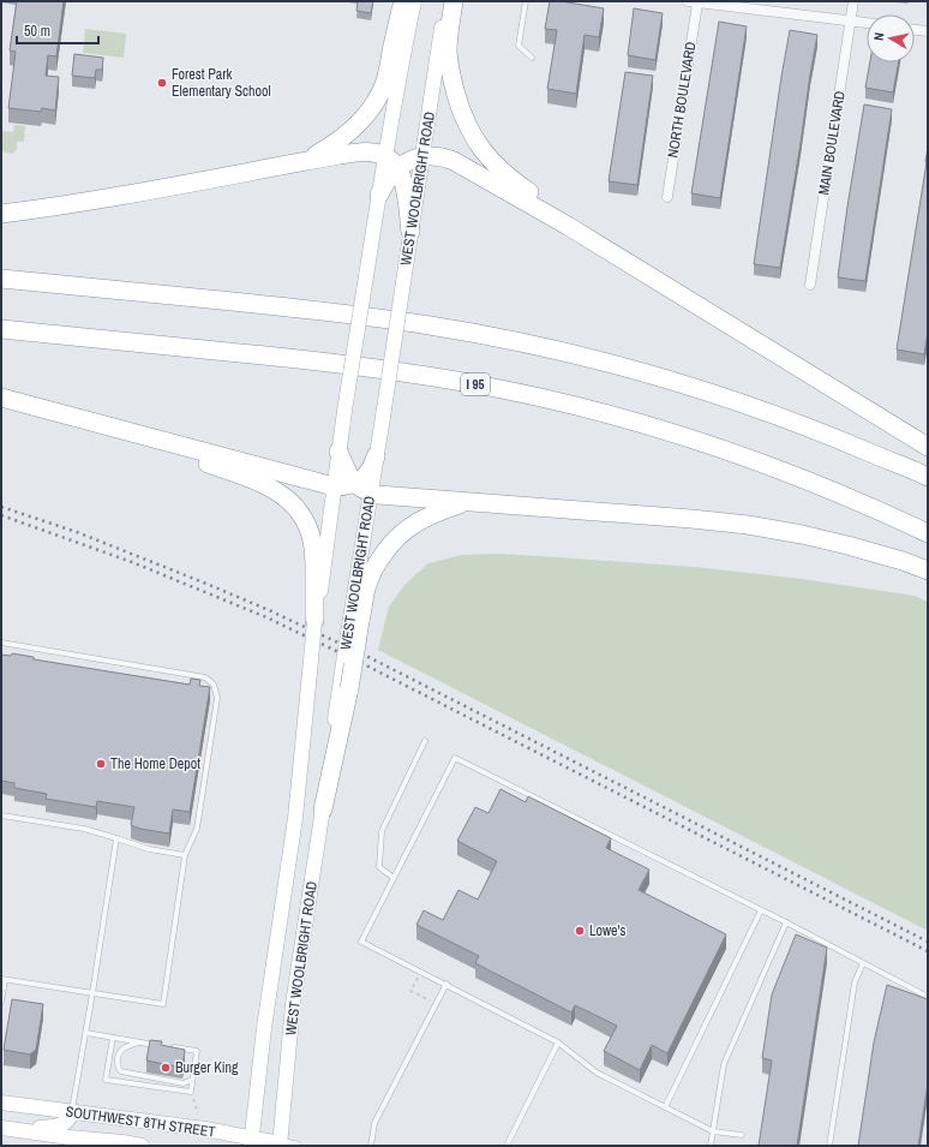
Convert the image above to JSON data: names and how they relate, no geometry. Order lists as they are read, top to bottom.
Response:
{
  "streets": {
    "highway": ["I 95"],
    "main road": ["WEST WOOLBRIGHT ROAD", "SOUTHWEST 8TH STREET"],
    "street": ["NORTH BOULEVARD", "MAIN BOULEVARD"]
  },
  "crossings": [
    ["WEST WOOLBRIGHT ROAD", "SOUTHWEST 8TH STREET"]
  ],
  "places": [
    "Forest Park Elementary School",
    "The Home Depot",
    "Lowe's",
    "Burger King"
  ],
  "scale_bar": "50 m",
  "north": "left"
}
